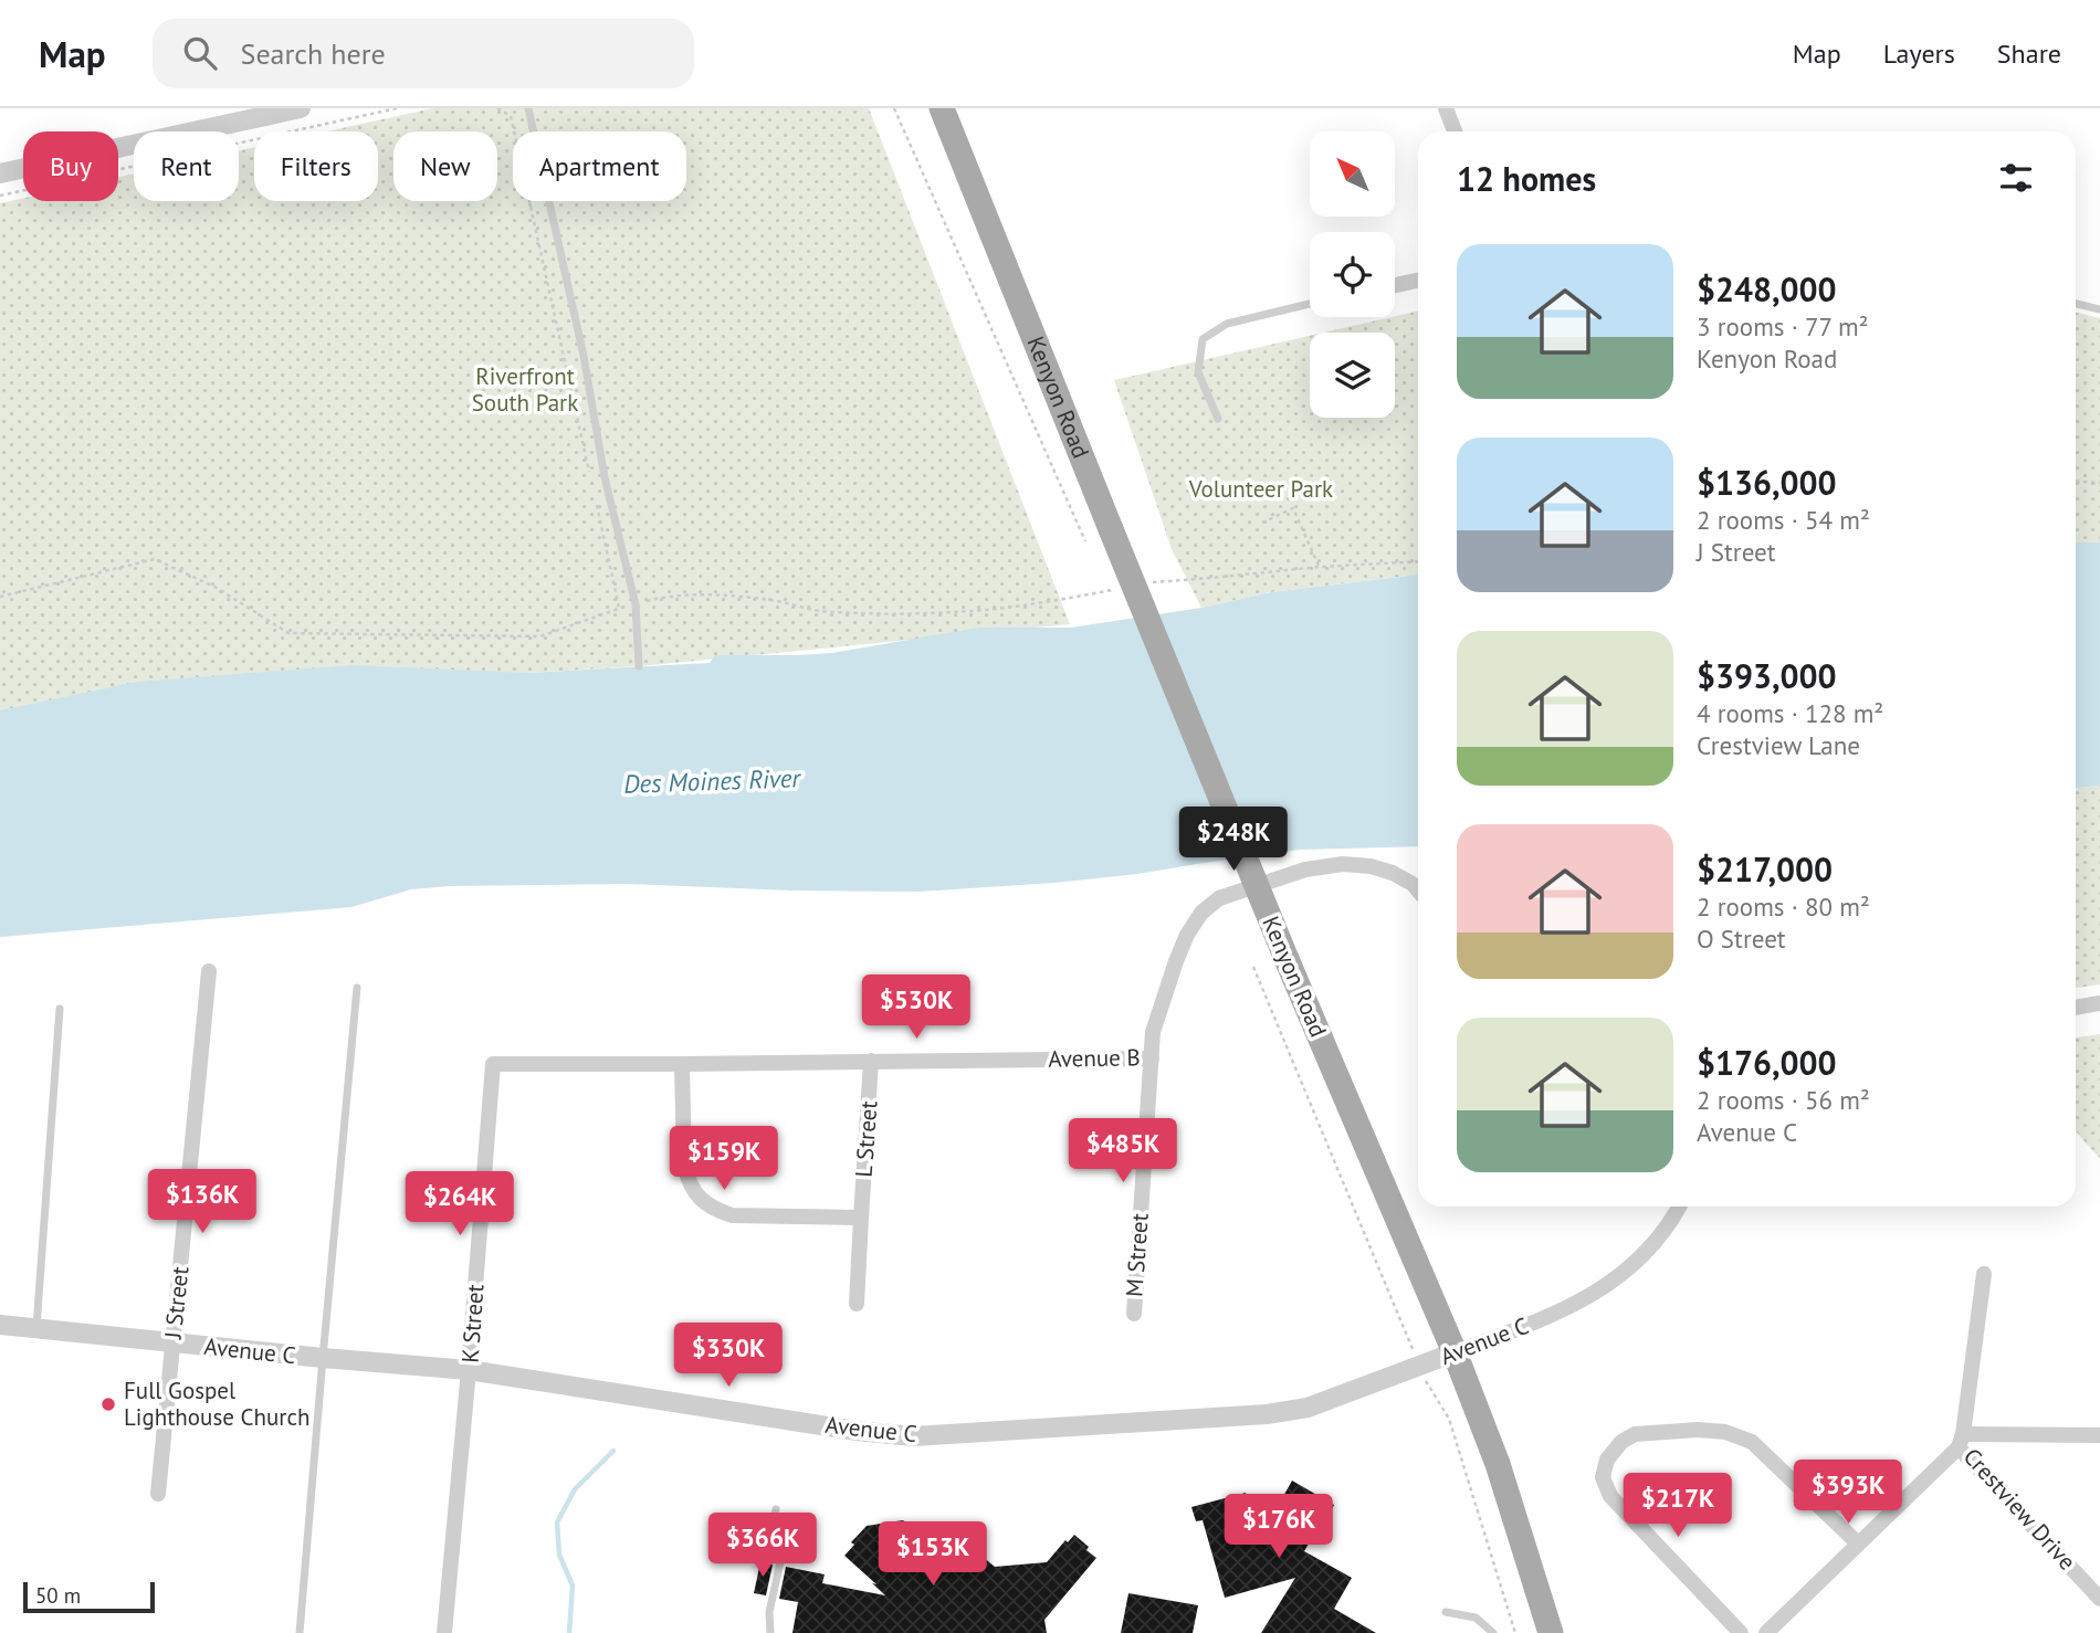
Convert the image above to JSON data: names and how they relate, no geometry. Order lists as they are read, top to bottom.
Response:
{
  "streets": {
    "main road": ["Kenyon Road"],
    "street": [
      "Avenue B",
      "L Street",
      "M Street",
      "J Street",
      "K Street",
      "Avenue C",
      "Crestview Drive"
    ]
  },
  "crossings": [
    ["Kenyon Road", "Avenue C"],
    ["Avenue B", "L Street"],
    ["Avenue B", "M Street"],
    ["Avenue B", "K Street"],
    ["J Street", "Avenue C"],
    ["K Street", "Avenue C"]
  ],
  "water": ["Des Moines River"],
  "parks": ["Riverfront South Park", "Volunteer Park"],
  "places": ["Full Gospel Lighthouse Church"],
  "scale_bar": "50 m",
  "north": "top left",
  "page": {
    "header": "Map",
    "search": "Search here",
    "nav": ["Map", "Layers", "Share"],
    "chip": [
      "Buy",
      "Rent",
      "Filters",
      "New",
      "Apartment"
    ],
    "heading": "12 homes",
    "list": [
      {
        "name": "$248,000",
        "note": "3 rooms · 77 m² · Kenyon Road"
      },
      {
        "name": "$136,000",
        "note": "2 rooms · 54 m² · J Street"
      },
      {
        "name": "$393,000",
        "note": "4 rooms · 128 m² · Crestview Lane"
      },
      {
        "name": "$217,000",
        "note": "2 rooms · 80 m² · O Street"
      },
      {
        "name": "$176,000",
        "note": "2 rooms · 56 m² · Avenue C"
      }
    ],
    "price": [
      "$248K",
      "$530K",
      "$485K",
      "$159K",
      "$136K",
      "$264K",
      "$330K",
      "$393K",
      "$217K",
      "$176K",
      "$366K",
      "$153K"
    ],
    "scale": "50 m"
  }
}
